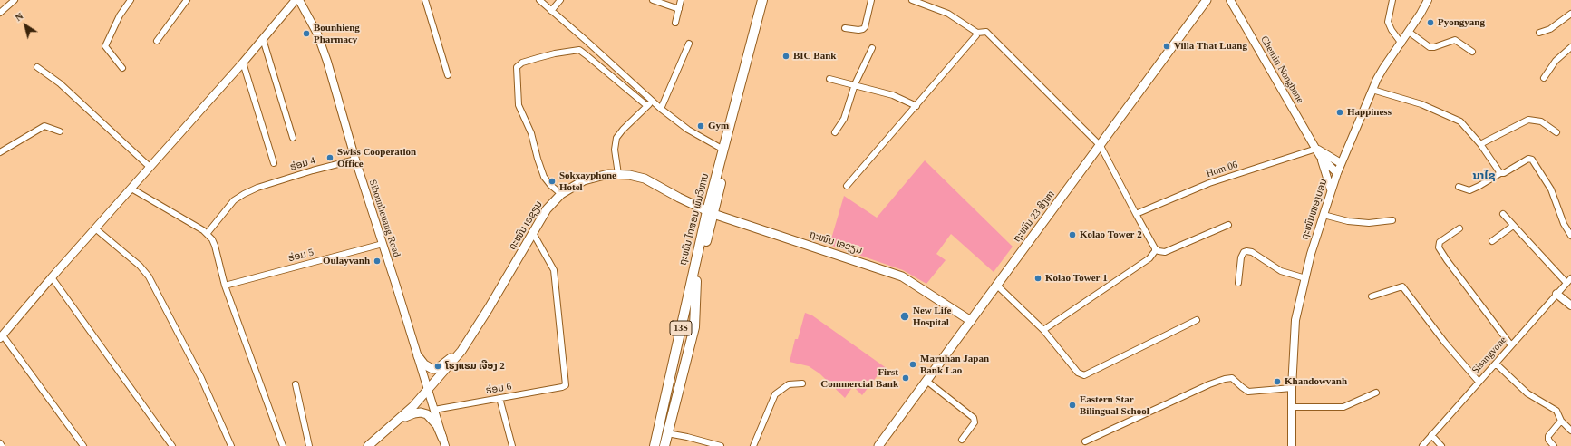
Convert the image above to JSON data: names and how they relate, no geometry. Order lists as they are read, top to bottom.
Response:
{
  "streets": {
    "highway": ["ຖະໜົນ ໄກສອນ ພົມວິຫານ", "13S"],
    "main road": ["ຖະໜົນ 23 ສິງຫາ", "ຖະໜົນ ເອຊຽນ"],
    "street": [
      "Chemin Nongbone",
      "ຮ່ອມ 4",
      "Hom 06",
      "ຖະໜົນໜອງບອນ",
      "Sibounheuang Road",
      "ຮ່ອມ 5",
      "Sisangvone",
      "ຮ່ອມ 6"
    ]
  },
  "crossings": [
    ["Chemin Nongbone", "Hom 06"],
    ["Chemin Nongbone", "ຖະໜົນໜອງບອນ"],
    ["ຮ່ອມ 4", "Sibounheuang Road"],
    ["ຖະໜົນ 23 ສິງຫາ", "ຖະໜົນ ເອຊຽນ"],
    ["Sibounheuang Road", "ຖະໜົນ ເອຊຽນ"],
    ["Sibounheuang Road", "ຮ່ອມ 5"],
    ["Sibounheuang Road", "ຮ່ອມ 6"],
    ["ຖະໜົນ ໄກສອນ ພົມວິຫານ", "ຖະໜົນ ເອຊຽນ"],
    ["ຖະໜົນ ເອຊຽນ", "ຮ່ອມ 6"]
  ],
  "districts": ["ນາໄຊ"],
  "places": [
    "Pyongyang",
    "Bounhieng Pharmacy",
    "Villa That Luang",
    "BIC Bank",
    "Happiness",
    "Gym",
    "Swiss Cooperation Office",
    "Sokxayphone Hotel",
    "Kolao Tower 2",
    "Oulayvanh",
    "Kolao Tower 1",
    "New Life Hospital",
    "Maruhan Japan Bank Lao",
    "ໂຮງແຮມ ເຈືອງ 2",
    "First Commercial Bank",
    "Khandowvanh",
    "Eastern Star Bilingual School"
  ],
  "north": "top left"
}
